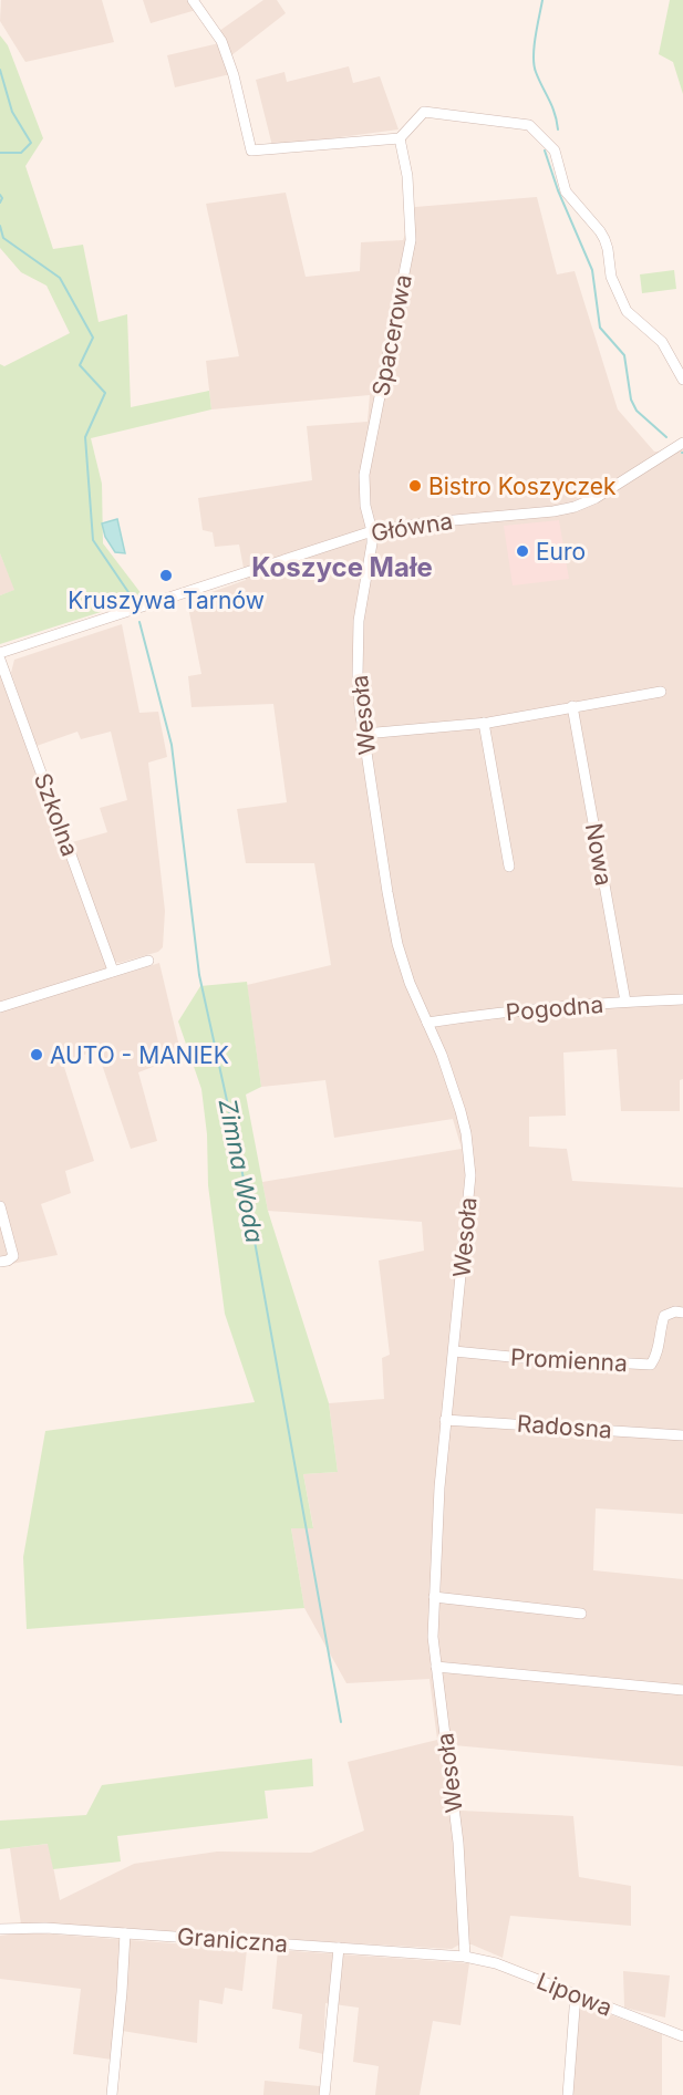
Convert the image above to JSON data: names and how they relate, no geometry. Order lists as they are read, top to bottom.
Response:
{
  "streets": {
    "street": [
      "Spacerowa",
      "Główna",
      "Wesoła",
      "Szkolna",
      "Nowa",
      "Pogodna",
      "Promienna",
      "Radosna",
      "Graniczna",
      "Lipowa"
    ]
  },
  "crossings": [
    ["Spacerowa", "Główna"],
    ["Spacerowa", "Wesoła"],
    ["Główna", "Wesoła"],
    ["Wesoła", "Pogodna"],
    ["Wesoła", "Promienna"],
    ["Wesoła", "Radosna"],
    ["Wesoła", "Graniczna"],
    ["Wesoła", "Lipowa"],
    ["Nowa", "Pogodna"],
    ["Graniczna", "Lipowa"]
  ],
  "districts": ["Koszyce Małe"],
  "water": ["Zimna Woda"],
  "places": [
    "Bistro Koszyczek",
    "Euro",
    "Kruszywa Tarnów",
    "AUTO - MANIEK"
  ]
}
